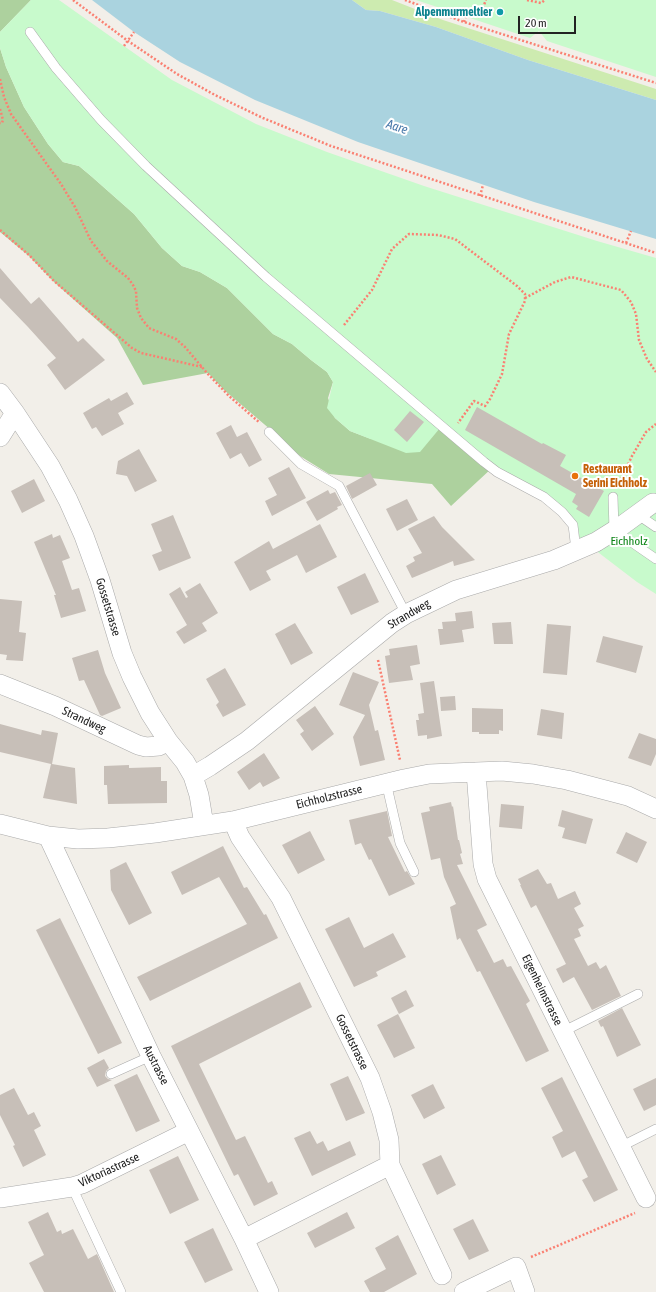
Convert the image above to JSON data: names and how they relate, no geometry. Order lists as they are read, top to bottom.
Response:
{
  "streets": {
    "street": [
      "Gossetstrasse",
      "Strandweg",
      "Eichholzstrasse",
      "Eigenheimstrasse",
      "Austrasse",
      "Viktoriastrasse"
    ]
  },
  "crossings": [
    ["Gossetstrasse", "Strandweg"],
    ["Gossetstrasse", "Eichholzstrasse"],
    ["Eichholzstrasse", "Eigenheimstrasse"],
    ["Eichholzstrasse", "Austrasse"],
    ["Austrasse", "Viktoriastrasse"]
  ],
  "water": ["Aare"],
  "parks": ["Eichholz"],
  "places": ["Alpenmurmeltier", "Restaurant Serini Eichholz"],
  "scale_bar": "20 m"
}
